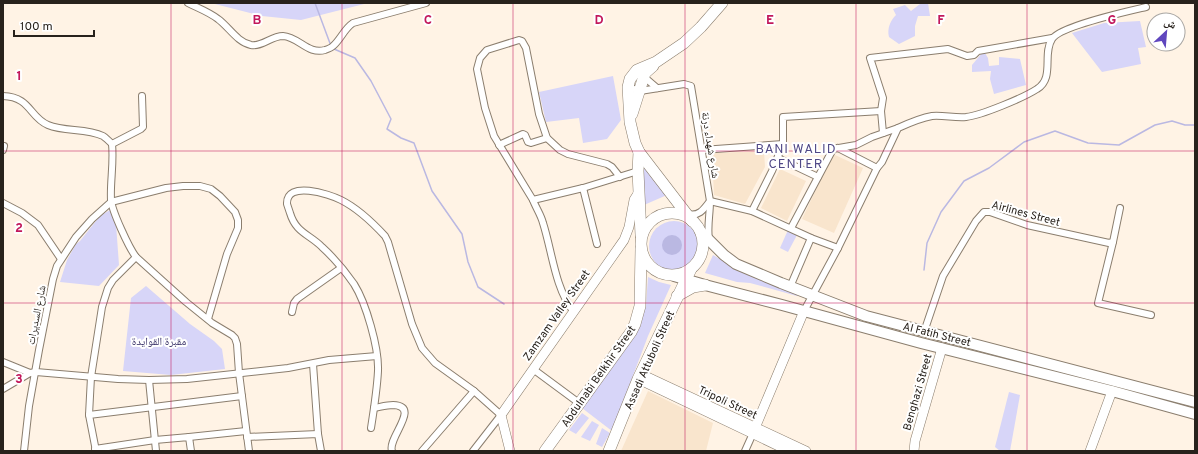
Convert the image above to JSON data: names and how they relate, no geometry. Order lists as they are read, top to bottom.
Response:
{
  "streets": {
    "highway": ["Assadi Attuboli Street", "Abdulnabi Belkhir Street"],
    "main road": [
      "Zamzam Valley Street",
      "Al Fatih Street",
      "Benghazi Street",
      "Tripoli Street"
    ],
    "street": ["شارع شهداء درنة", "Airlines Street", "شارع السديرات"]
  },
  "crossings": [
    ["شارع شهداء درنة", "Al Fatih Street"],
    ["Airlines Street", "Al Fatih Street"],
    ["Zamzam Valley Street", "Abdulnabi Belkhir Street"],
    ["Al Fatih Street", "Assadi Attuboli Street"],
    ["Al Fatih Street", "Abdulnabi Belkhir Street"],
    ["Al Fatih Street", "Benghazi Street"],
    ["Assadi Attuboli Street", "Abdulnabi Belkhir Street"],
    ["Assadi Attuboli Street", "Tripoli Street"]
  ],
  "districts": ["BANI WALID CENTER"],
  "parks": ["مقبرة القوايدة"],
  "scale_bar": "100 m",
  "north": "top right",
  "grid": {
    "columns": [
      "B",
      "C",
      "D",
      "E",
      "F",
      "G"
    ],
    "rows": ["1", "2", "3"]
  }
}
